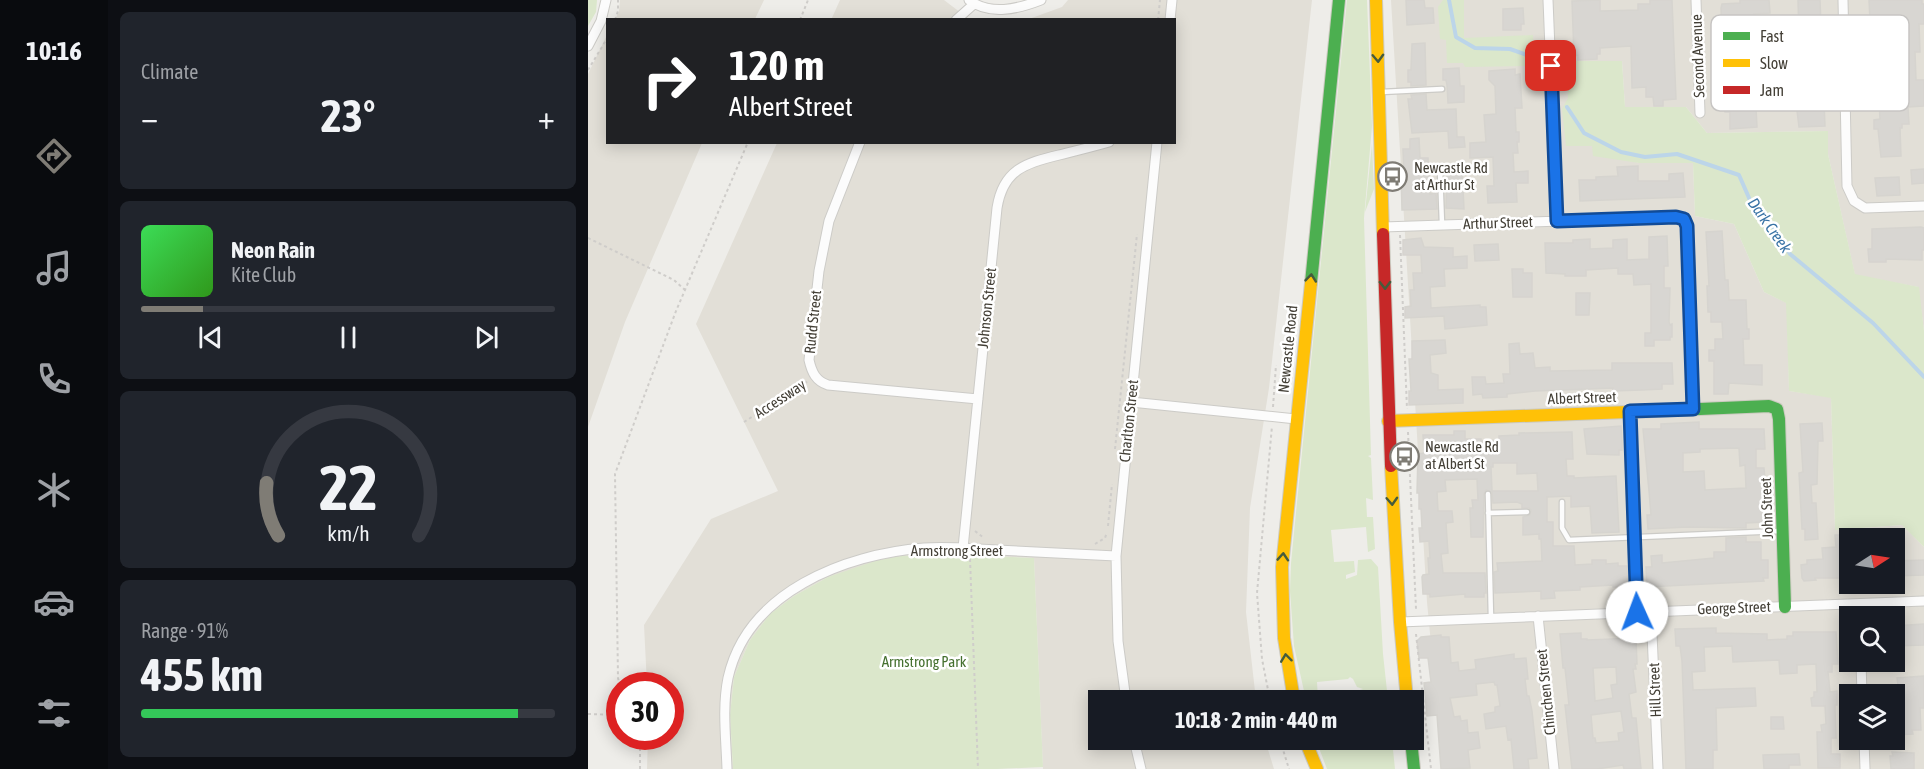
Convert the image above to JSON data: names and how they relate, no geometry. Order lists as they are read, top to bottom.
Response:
{
  "streets": {
    "main road": ["Newcastle Road", "Albert Street", "John Street"],
    "street": [
      "Second Avenue",
      "Arthur Street",
      "Johnson Street",
      "Rudd Street",
      "Charlton Street",
      "Armstrong Street",
      "George Street",
      "Hill Street",
      "Chinchen Street"
    ],
    "path": ["Accessway"]
  },
  "crossings": [
    ["Arthur Street", "Albert Street"],
    ["Johnson Street", "Rudd Street"],
    ["Johnson Street", "Armstrong Street"],
    ["Rudd Street", "Accessway"],
    ["Albert Street", "John Street"],
    ["Charlton Street", "Armstrong Street"],
    ["John Street", "George Street"],
    ["George Street", "Hill Street"],
    ["George Street", "Chinchen Street"]
  ],
  "water": ["Dark Creek"],
  "parks": ["Armstrong Park"],
  "places": {
    "bus stop": ["Newcastle Rd at Arthur St", "Newcastle Rd at Albert St"]
  },
  "legend": ["Fast", "Slow", "Jam"],
  "north": "right",
  "page": {
    "tabs": "10:16",
    "tile": [
      "Climate",
      ["Range · 91%", "455 km"]
    ],
    "turn": ["120 m", "Albert Street"],
    "heat": ["−", "23°", "+"],
    "song": ["Neon Rain", "Kite Club"],
    "limit": "30",
    "trip": "10:18 · 2 min · 440 m",
    "gauge": ["22", "km/h"]
  }
}
